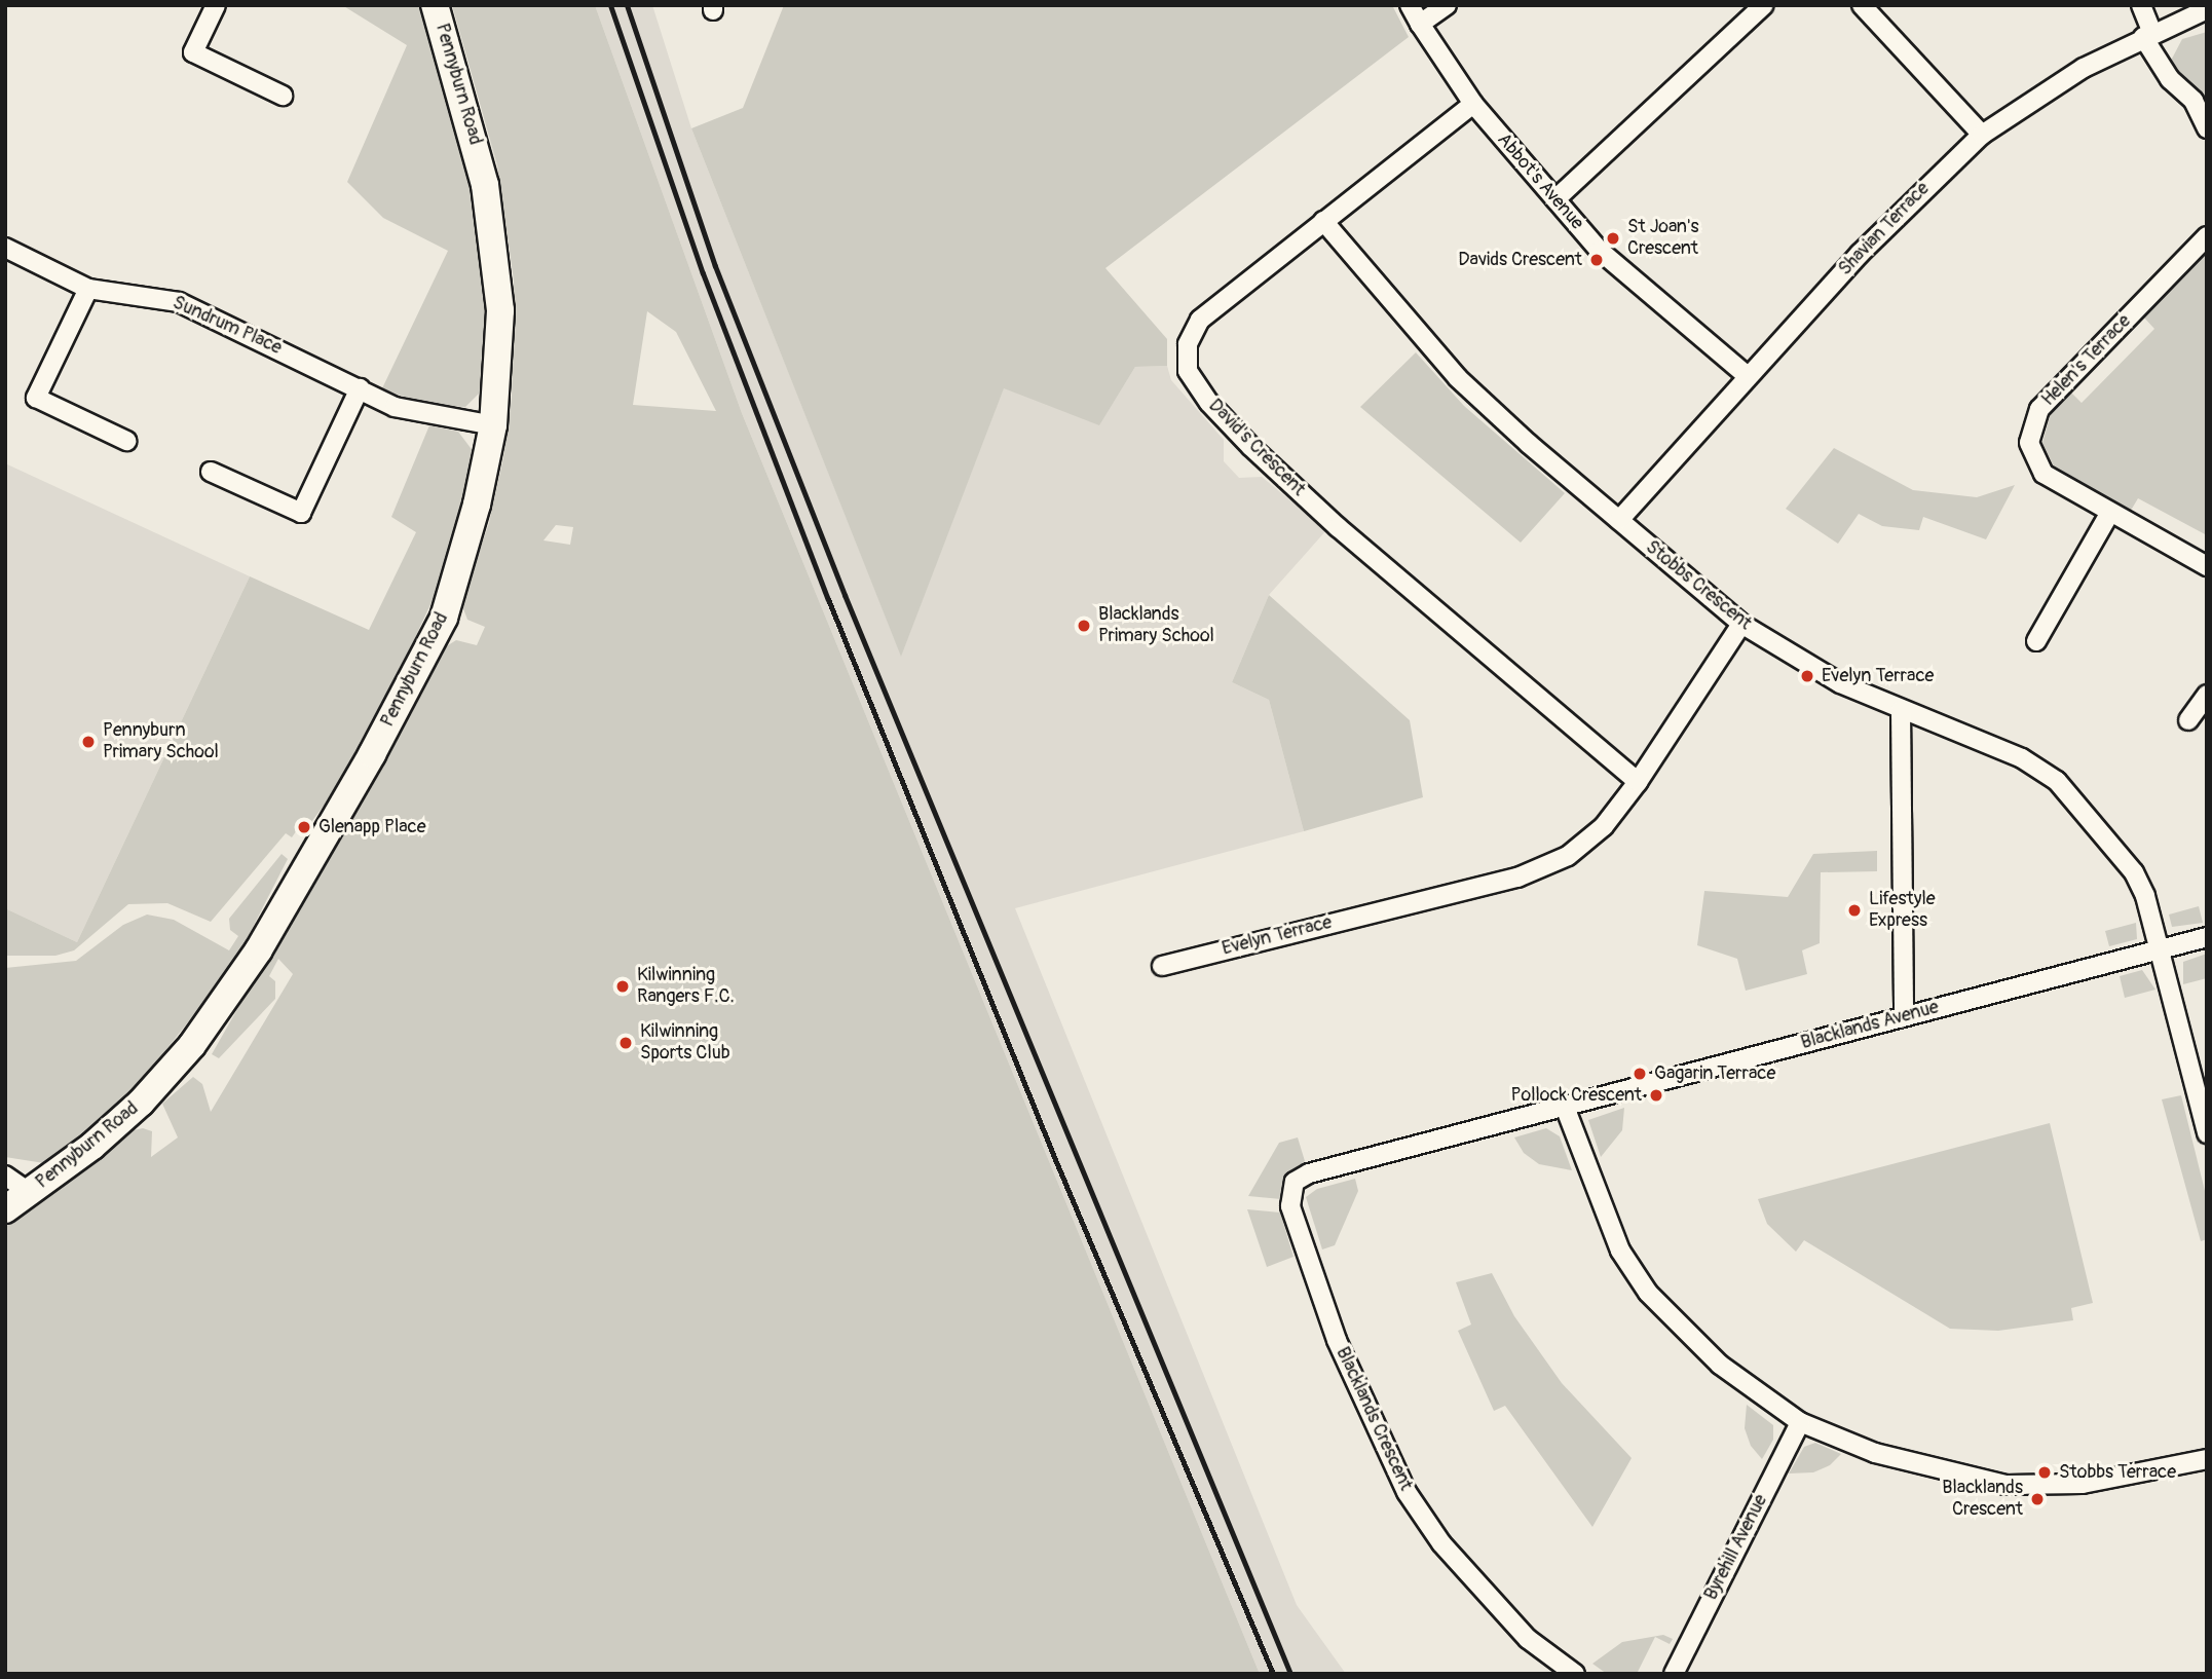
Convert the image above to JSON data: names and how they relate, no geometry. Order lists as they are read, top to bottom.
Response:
{
  "streets": {
    "street": [
      "Pennyburn Road",
      "Abbot's Avenue",
      "Shavian Terrace",
      "Sundrum Place",
      "Helen's Terrace",
      "David's Crescent",
      "Stobbs Crescent",
      "Evelyn Terrace",
      "Blacklands Avenue",
      "Blacklands Crescent",
      "Byrehill Avenue"
    ]
  },
  "crossings": [
    ["Pennyburn Road", "Sundrum Place"],
    ["Abbot's Avenue", "Shavian Terrace"],
    ["Abbot's Avenue", "David's Crescent"],
    ["Shavian Terrace", "Stobbs Crescent"],
    ["David's Crescent", "Stobbs Crescent"],
    ["David's Crescent", "Evelyn Terrace"],
    ["Stobbs Crescent", "Evelyn Terrace"],
    ["Stobbs Crescent", "Blacklands Avenue"],
    ["Blacklands Avenue", "Blacklands Crescent"]
  ],
  "places": [
    "St Joan's Crescent",
    "Davids Crescent",
    "Blacklands Primary School",
    "Evelyn Terrace",
    "Pennyburn Primary School",
    "Glenapp Place",
    "Lifestyle Express",
    "Kilwinning Rangers F.C.",
    "Kilwinning Sports Club",
    "Gagarin Terrace",
    "Pollock Crescent",
    "Stobbs Terrace",
    "Blacklands Crescent"
  ]
}
